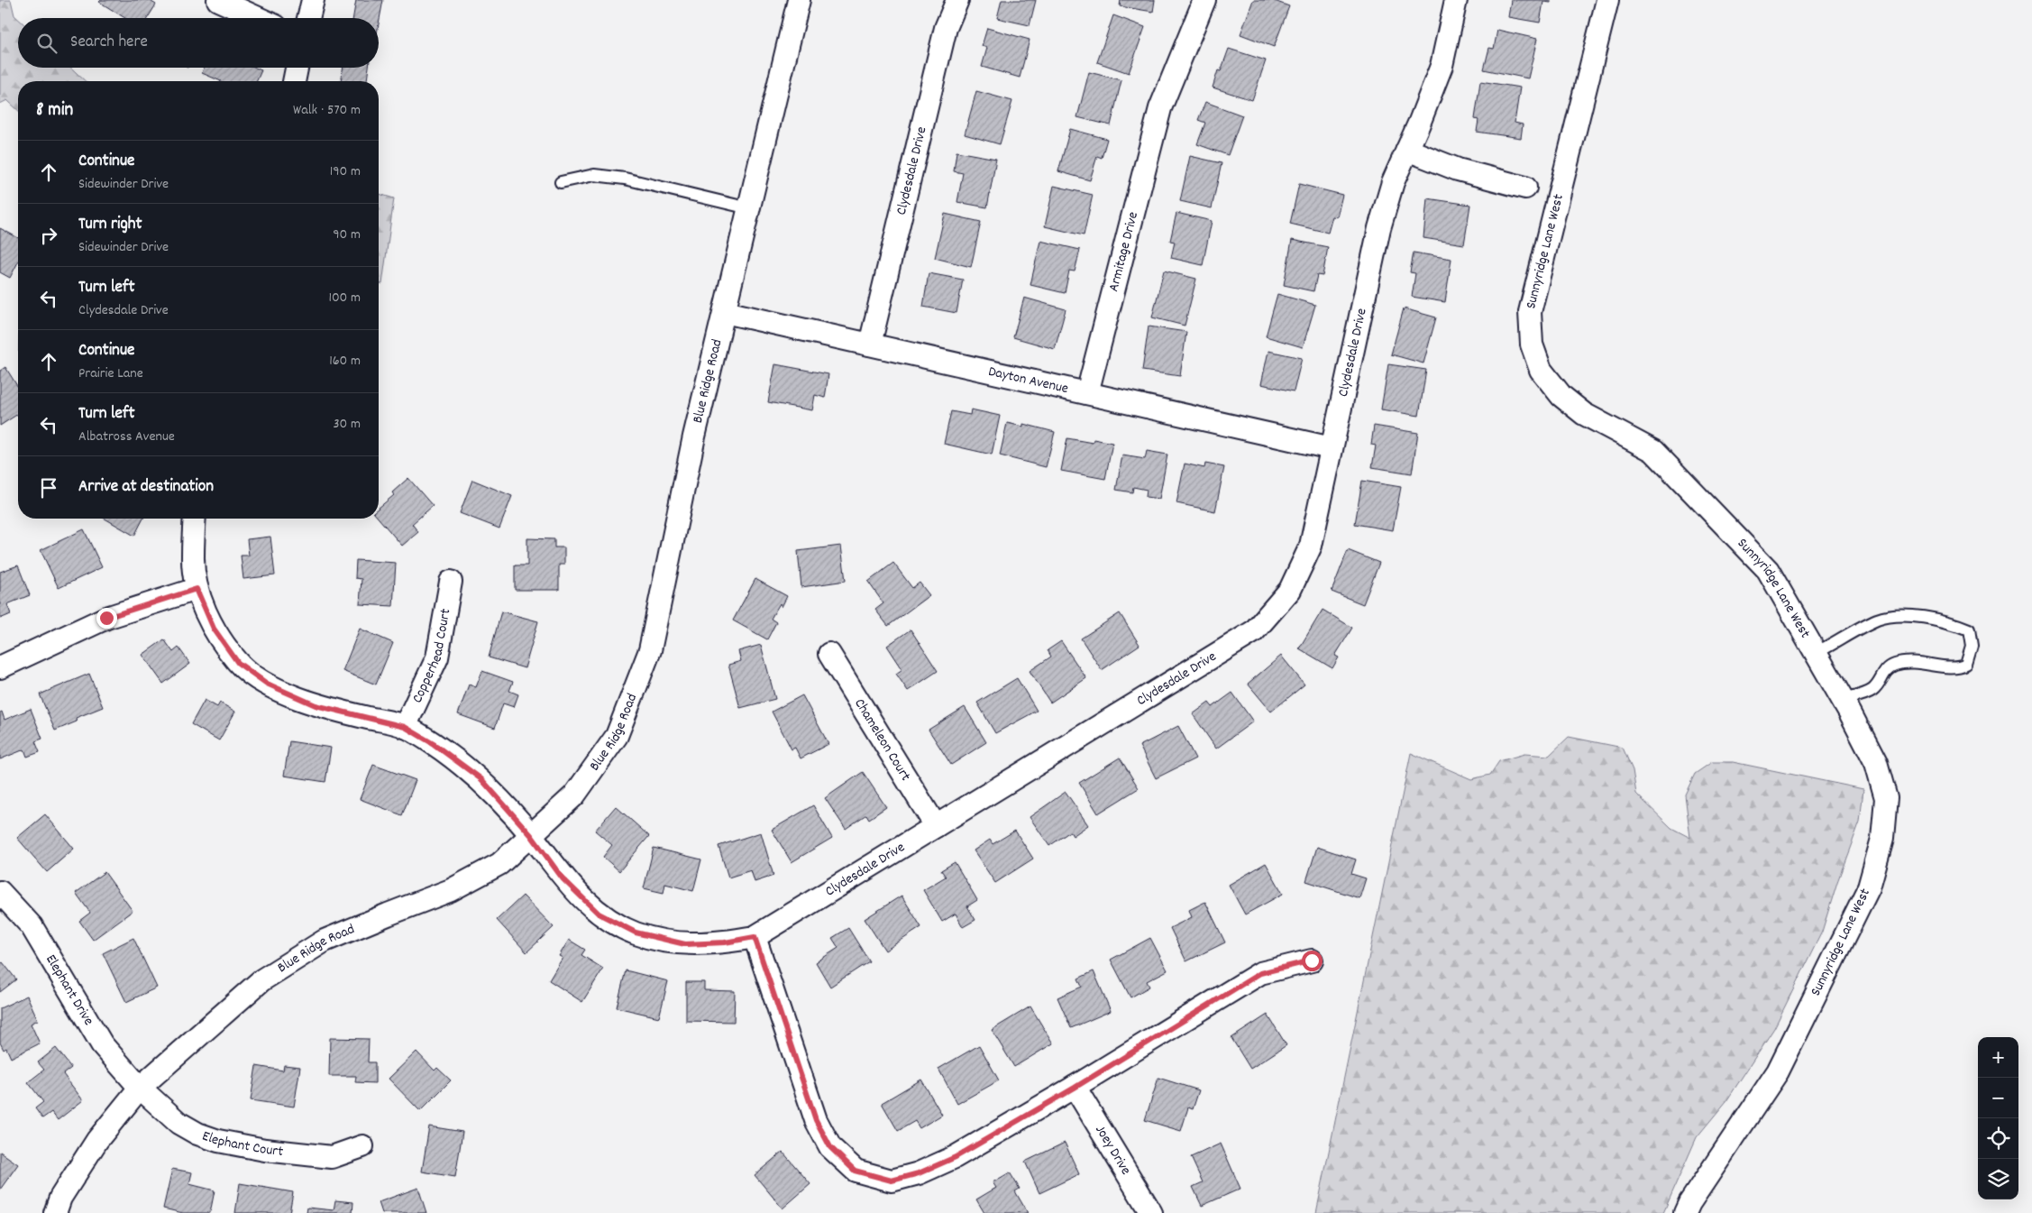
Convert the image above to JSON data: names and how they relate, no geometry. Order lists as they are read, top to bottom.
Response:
{
  "streets": {
    "street": [
      "Clydesdale Drive",
      "Armitage Drive",
      "Sunnyridge Lane West",
      "Dayton Avenue",
      "Blue Ridge Road",
      "Copperhead Court",
      "Chameleon Court",
      "Elephant Drive",
      "Elephant Court",
      "Joey Drive"
    ]
  },
  "crossings": [
    ["Clydesdale Drive", "Dayton Avenue"],
    ["Clydesdale Drive", "Blue Ridge Road"],
    ["Clydesdale Drive", "Copperhead Court"],
    ["Clydesdale Drive", "Chameleon Court"],
    ["Armitage Drive", "Dayton Avenue"],
    ["Dayton Avenue", "Blue Ridge Road"],
    ["Blue Ridge Road", "Elephant Drive"],
    ["Blue Ridge Road", "Elephant Court"],
    ["Elephant Drive", "Elephant Court"]
  ],
  "page": {
    "search": "Search here",
    "heading": ["8 min", "Walk · 570 m"],
    "list": [
      ["Continue", "Sidewinder Drive", "190 m"],
      ["Turn right", "Sidewinder Drive", "90 m"],
      ["Turn left", "Clydesdale Drive", "100 m"],
      ["Continue", "Prairie Lane", "160 m"],
      ["Turn left", "Albatross Avenue", "30 m"],
      "Arrive at destination"
    ],
    "map_buttons": ["+", "−"]
  }
}
